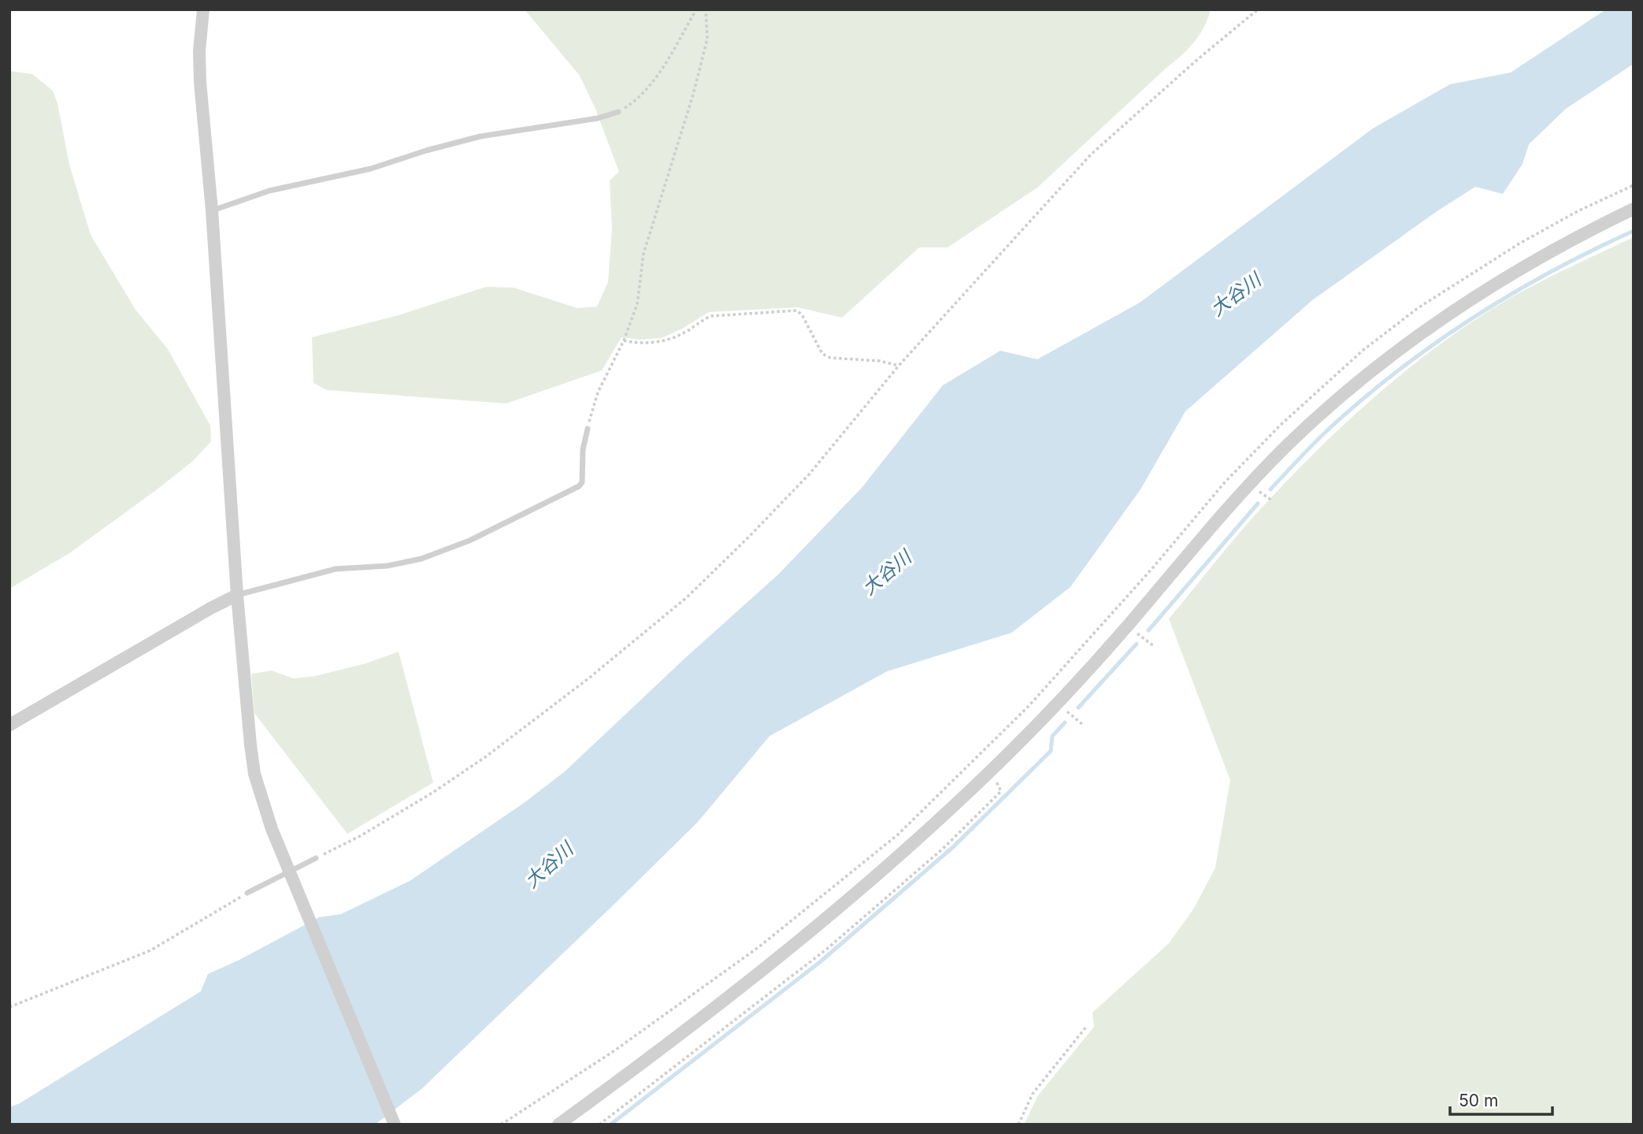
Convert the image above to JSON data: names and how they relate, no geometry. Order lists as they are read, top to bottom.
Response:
{
  "water": ["大谷川"],
  "scale_bar": "50 m"
}
